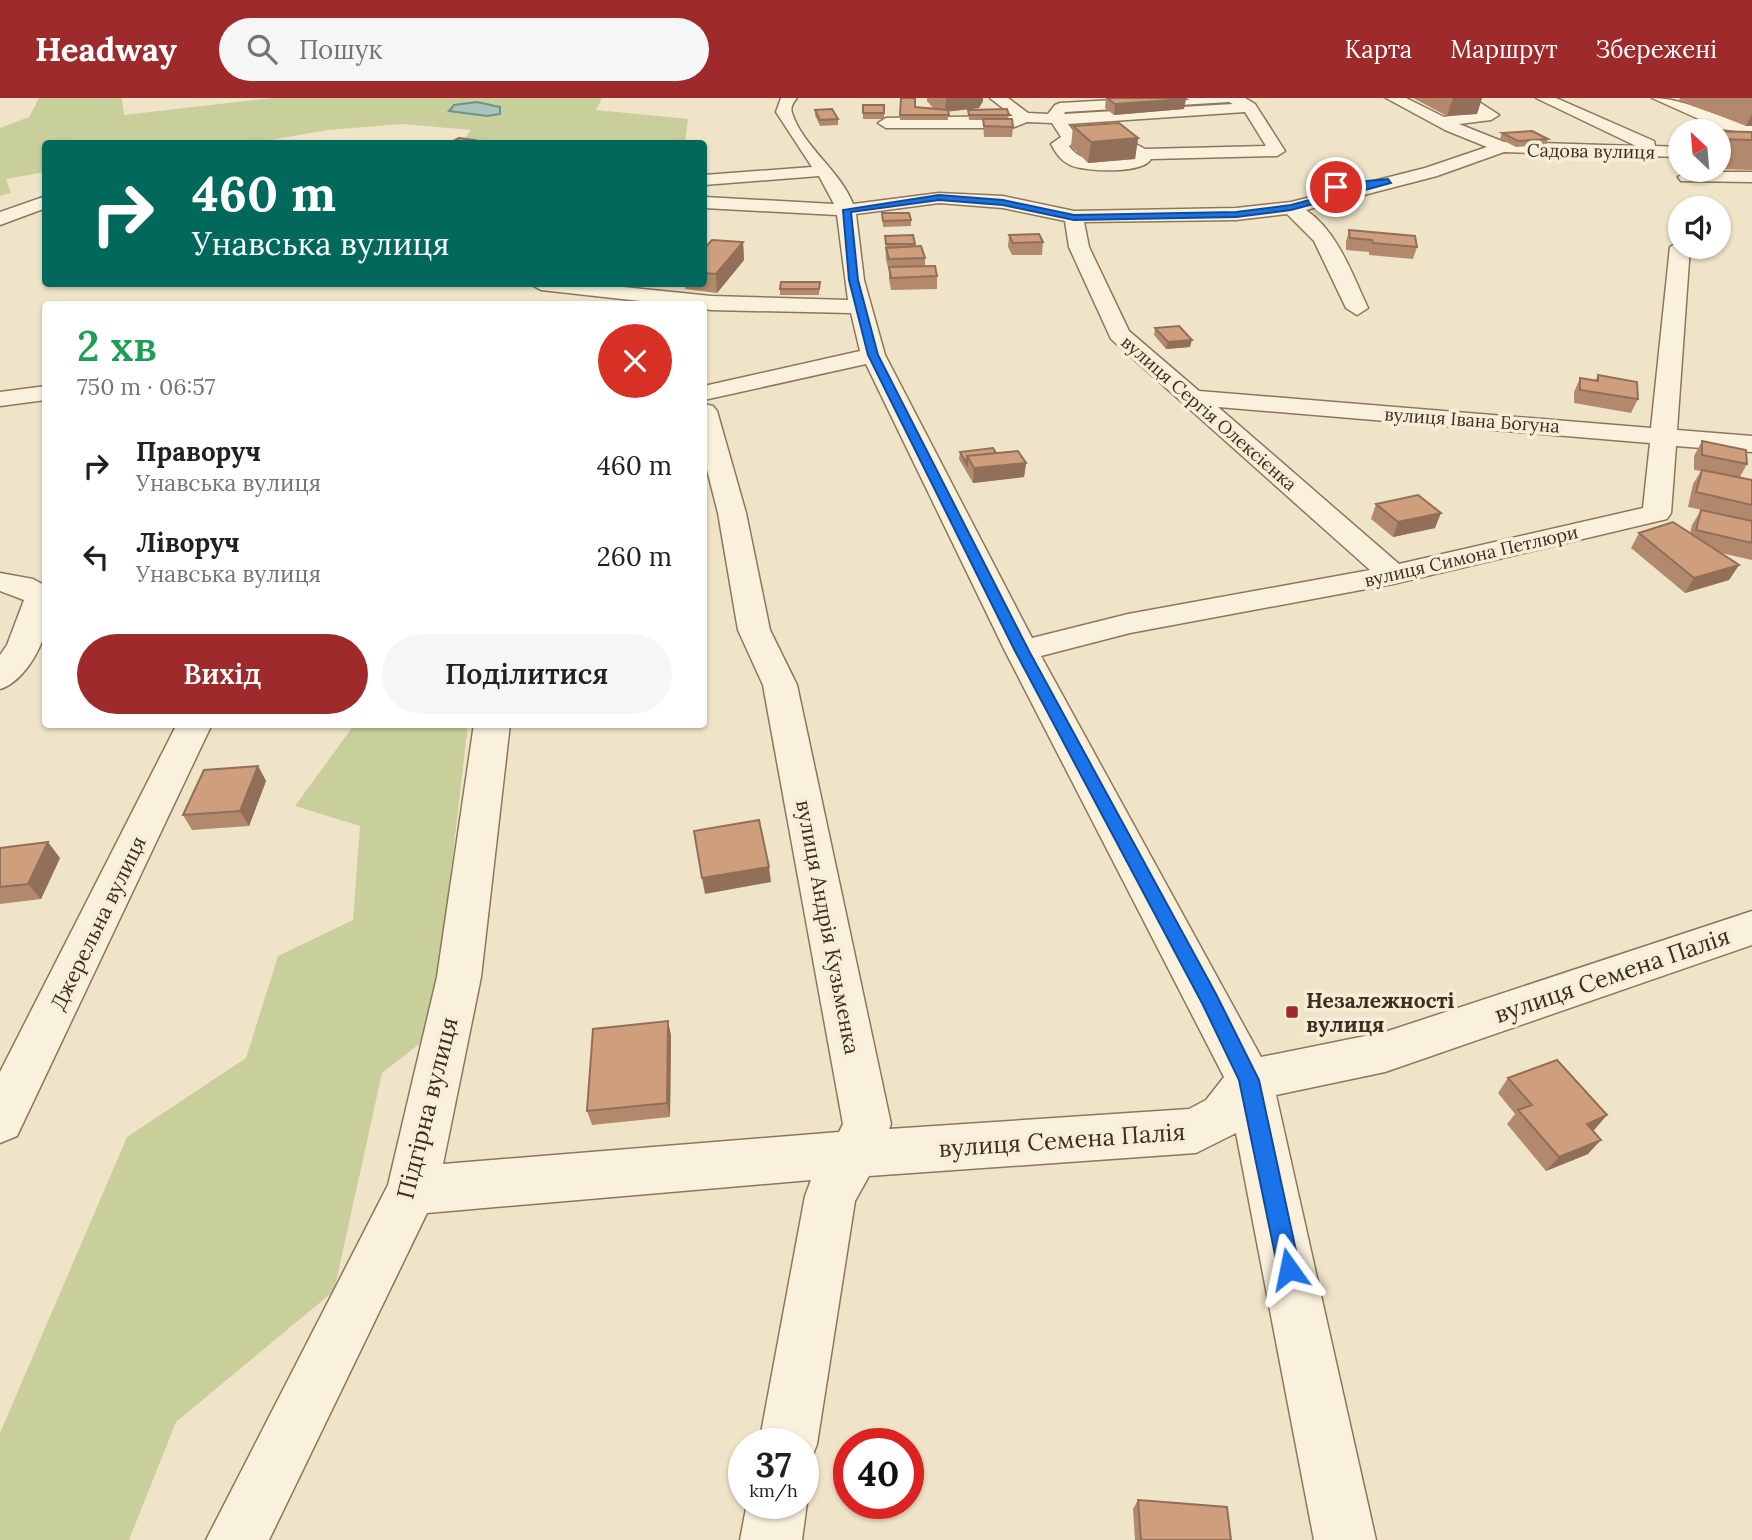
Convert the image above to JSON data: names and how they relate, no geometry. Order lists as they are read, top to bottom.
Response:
{
  "streets": {
    "street": [
      "Садова вулиця",
      "вулиця Сергія Олексієнка",
      "вулиця Івана Богуна",
      "вулиця Симона Петлюри",
      "Джерельна вулиця",
      "вулиця Андрія Кузьменка",
      "вулиця Семена Палія",
      "Підгірна вулиця"
    ]
  },
  "crossings": [
    ["вулиця Сергія Олексієнка", "вулиця Івана Богуна"],
    ["вулиця Сергія Олексієнка", "вулиця Симона Петлюри"],
    ["вулиця Івана Богуна", "вулиця Симона Петлюри"],
    ["вулиця Андрія Кузьменка", "вулиця Семена Палія"],
    ["вулиця Семена Палія", "Підгірна вулиця"]
  ],
  "places": {
    "transit": ["Незалежності вулиця"]
  },
  "north": "top left",
  "page": {
    "header": "Headway",
    "search": "Пошук",
    "nav": ["Карта", "Маршрут", "Збережені"],
    "turn": ["460 m", "Унавська вулиця"],
    "heading": ["2 хв", "750 m · 06:57"],
    "list": [
      {
        "name": "Праворуч",
        "note": "Унавська вулиця",
        "value": "460 m"
      },
      {
        "name": "Ліворуч",
        "note": "Унавська вулиця",
        "value": "260 m"
      }
    ],
    "buttons": ["Вихід", "Поділитися"],
    "speed": "37 km/h",
    "limit": "40"
  }
}
